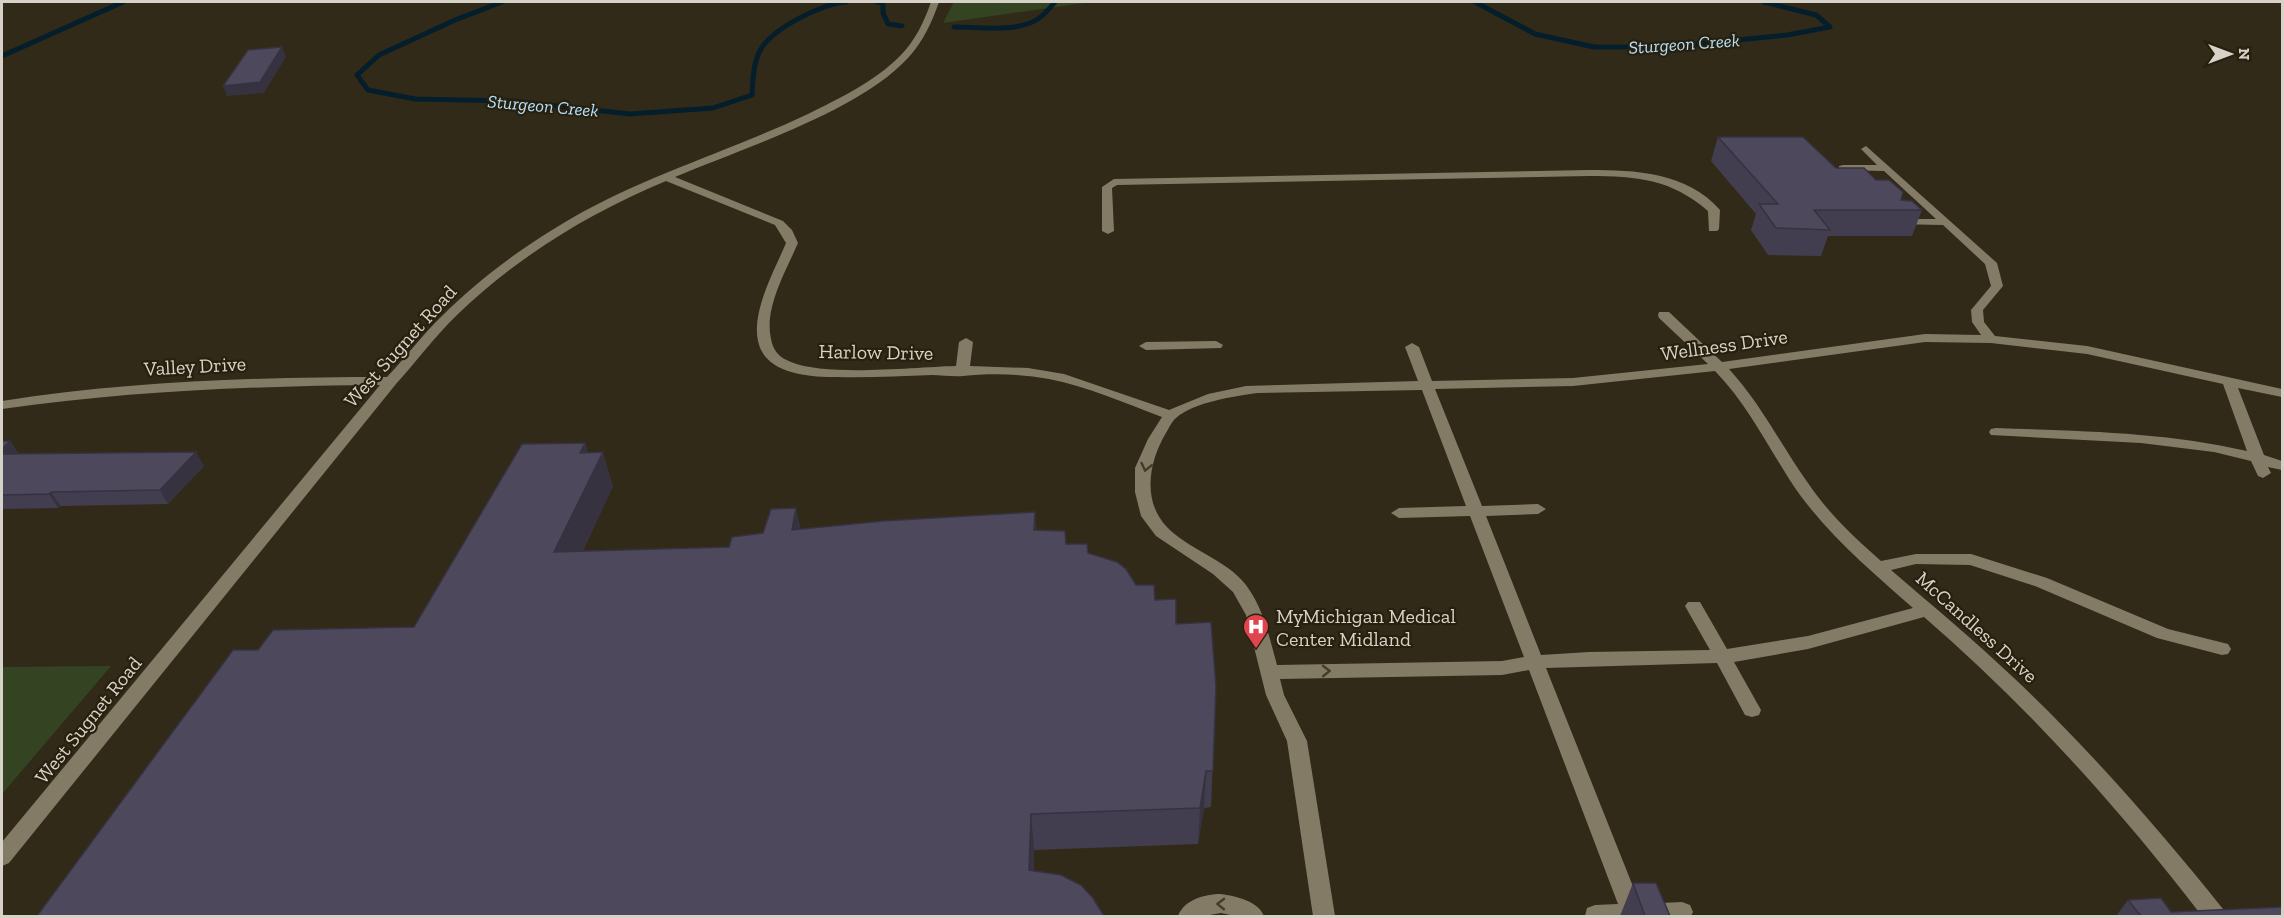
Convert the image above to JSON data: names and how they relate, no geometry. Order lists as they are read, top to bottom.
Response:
{
  "streets": {
    "street": [
      "Wellness Drive",
      "West Sugnet Road",
      "Harlow Drive",
      "Valley Drive",
      "McCandless Drive"
    ]
  },
  "crossings": [
    ["Wellness Drive", "Harlow Drive"],
    ["Wellness Drive", "McCandless Drive"],
    ["West Sugnet Road", "Harlow Drive"],
    ["West Sugnet Road", "Valley Drive"]
  ],
  "water": ["Sturgeon Creek"],
  "places": {
    "hospital": ["MyMichigan Medical Center Midland"]
  },
  "north": "right"
}
